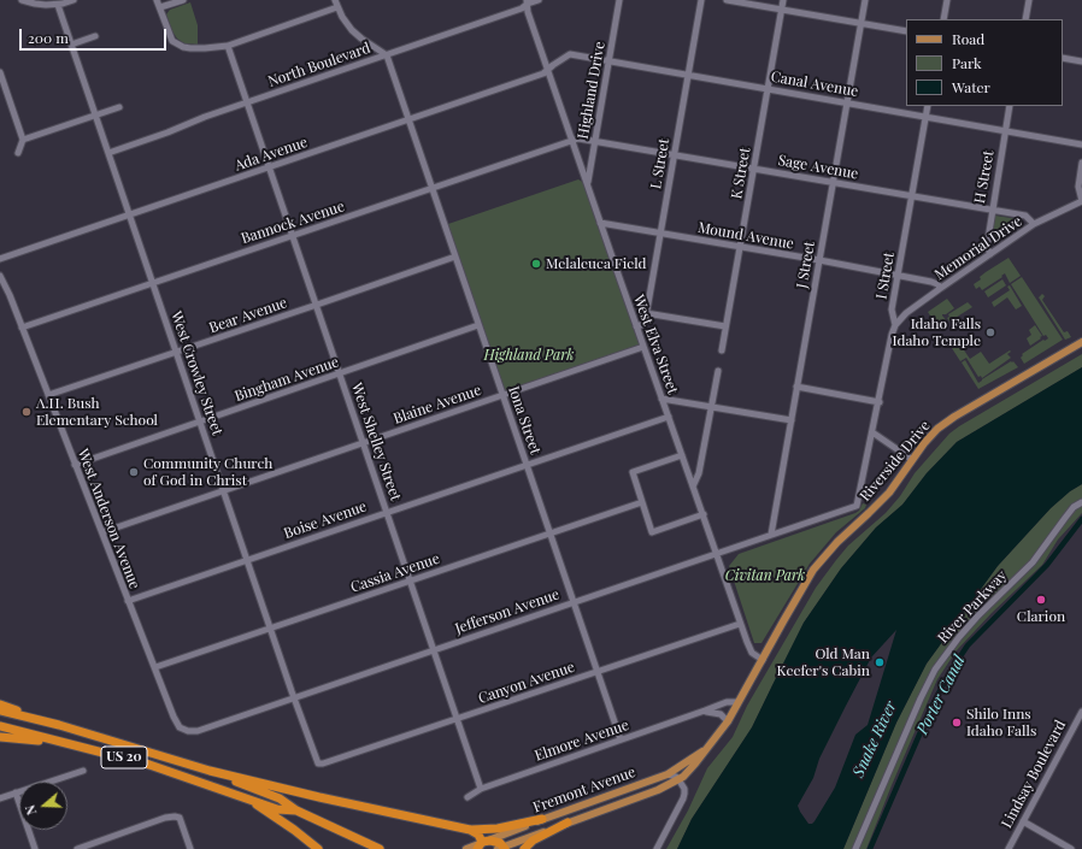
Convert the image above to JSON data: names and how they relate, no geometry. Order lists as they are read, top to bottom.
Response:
{
  "streets": {
    "highway": ["US 20"],
    "main road": ["Riverside Drive", "Fremont Avenue"],
    "street": [
      "North Boulevard",
      "Canal Avenue",
      "Highland Drive",
      "Ada Avenue",
      "L Street",
      "Sage Avenue",
      "K Street",
      "H Street",
      "Bannock Avenue",
      "Mound Avenue",
      "Memorial Drive",
      "J Street",
      "I Street",
      "Bear Avenue",
      "West Elva Street",
      "West Crowley Street",
      "Bingham Avenue",
      "Blaine Avenue",
      "Iona Street",
      "West Shelley Street",
      "West Anderson Avenue",
      "Boise Avenue",
      "Cassia Avenue",
      "River Parkway",
      "Jefferson Avenue",
      "Canyon Avenue",
      "Elmore Avenue",
      "Lindsay Boulevard"
    ]
  },
  "crossings": [
    ["North Boulevard", "West Elva Street"],
    ["North Boulevard", "West Crowley Street"],
    ["North Boulevard", "Iona Street"],
    ["North Boulevard", "West Shelley Street"],
    ["Canal Avenue", "Highland Drive"],
    ["Canal Avenue", "Ada Avenue"],
    ["Canal Avenue", "L Street"],
    ["Canal Avenue", "K Street"],
    ["Canal Avenue", "H Street"],
    ["Canal Avenue", "J Street"],
    ["Canal Avenue", "I Street"],
    ["Canal Avenue", "West Elva Street"],
    ["Highland Drive", "Sage Avenue"],
    ["Highland Drive", "West Elva Street"],
    ["Ada Avenue", "West Elva Street"],
    ["Ada Avenue", "West Crowley Street"],
    ["Ada Avenue", "Iona Street"],
    ["Ada Avenue", "West Shelley Street"],
    ["L Street", "Sage Avenue"],
    ["L Street", "Mound Avenue"],
    ["L Street", "West Elva Street"],
    ["Sage Avenue", "K Street"],
    ["Sage Avenue", "H Street"],
    ["Sage Avenue", "Bannock Avenue"],
    ["Sage Avenue", "Memorial Drive"],
    ["Sage Avenue", "J Street"],
    ["Sage Avenue", "I Street"],
    ["Sage Avenue", "West Elva Street"],
    ["K Street", "Mound Avenue"],
    ["H Street", "Memorial Drive"],
    ["Bannock Avenue", "West Elva Street"],
    ["Bannock Avenue", "West Crowley Street"],
    ["Bannock Avenue", "Iona Street"],
    ["Bannock Avenue", "West Shelley Street"],
    ["Bannock Avenue", "West Anderson Avenue"],
    ["Mound Avenue", "Memorial Drive"],
    ["Mound Avenue", "J Street"],
    ["Mound Avenue", "I Street"],
    ["Mound Avenue", "West Elva Street"],
    ["Memorial Drive", "I Street"],
    ["J Street", "Jefferson Avenue"],
    ["I Street", "Jefferson Avenue"],
    ["Bear Avenue", "West Crowley Street"],
    ["Bear Avenue", "Iona Street"],
    ["Bear Avenue", "West Shelley Street"],
    ["Bear Avenue", "West Anderson Avenue"],
    ["West Elva Street", "Blaine Avenue"],
    ["West Elva Street", "Riverside Drive"],
    ["West Elva Street", "Boise Avenue"],
    ["West Elva Street", "Jefferson Avenue"],
    ["West Elva Street", "Canyon Avenue"],
    ["West Elva Street", "Fremont Avenue"],
    ["West Crowley Street", "Bingham Avenue"],
    ["West Crowley Street", "Blaine Avenue"],
    ["West Crowley Street", "Boise Avenue"],
    ["West Crowley Street", "Cassia Avenue"],
    ["West Crowley Street", "Jefferson Avenue"],
    ["West Crowley Street", "Canyon Avenue"],
    ["Bingham Avenue", "Iona Street"],
    ["Bingham Avenue", "West Shelley Street"],
    ["Bingham Avenue", "West Anderson Avenue"],
    ["Blaine Avenue", "Iona Street"],
    ["Blaine Avenue", "West Shelley Street"],
    ["Blaine Avenue", "West Anderson Avenue"],
    ["Iona Street", "Boise Avenue"],
    ["Iona Street", "Cassia Avenue"],
    ["Iona Street", "Jefferson Avenue"],
    ["Iona Street", "Canyon Avenue"],
    ["Iona Street", "Elmore Avenue"],
    ["West Shelley Street", "Boise Avenue"],
    ["West Shelley Street", "Cassia Avenue"],
    ["West Shelley Street", "Jefferson Avenue"],
    ["West Shelley Street", "Canyon Avenue"],
    ["West Shelley Street", "Elmore Avenue"],
    ["Riverside Drive", "Fremont Avenue"],
    ["West Anderson Avenue", "Boise Avenue"],
    ["West Anderson Avenue", "Cassia Avenue"],
    ["West Anderson Avenue", "Jefferson Avenue"],
    ["Elmore Avenue", "Fremont Avenue"]
  ],
  "water": ["Porter Canal", "Snake River"],
  "parks": ["Highland Park", "Civitan Park"],
  "places": [
    "Melaleuca Field",
    "Idaho Falls Idaho Temple",
    "A.H. Bush Elementary School",
    "Community Church of God in Christ",
    "Clarion",
    "Old Man Keefer's Cabin",
    "Shilo Inns Idaho Falls"
  ],
  "legend": ["Road", "Park", "Water"],
  "scale_bar": "200 m",
  "north": "left"
}
